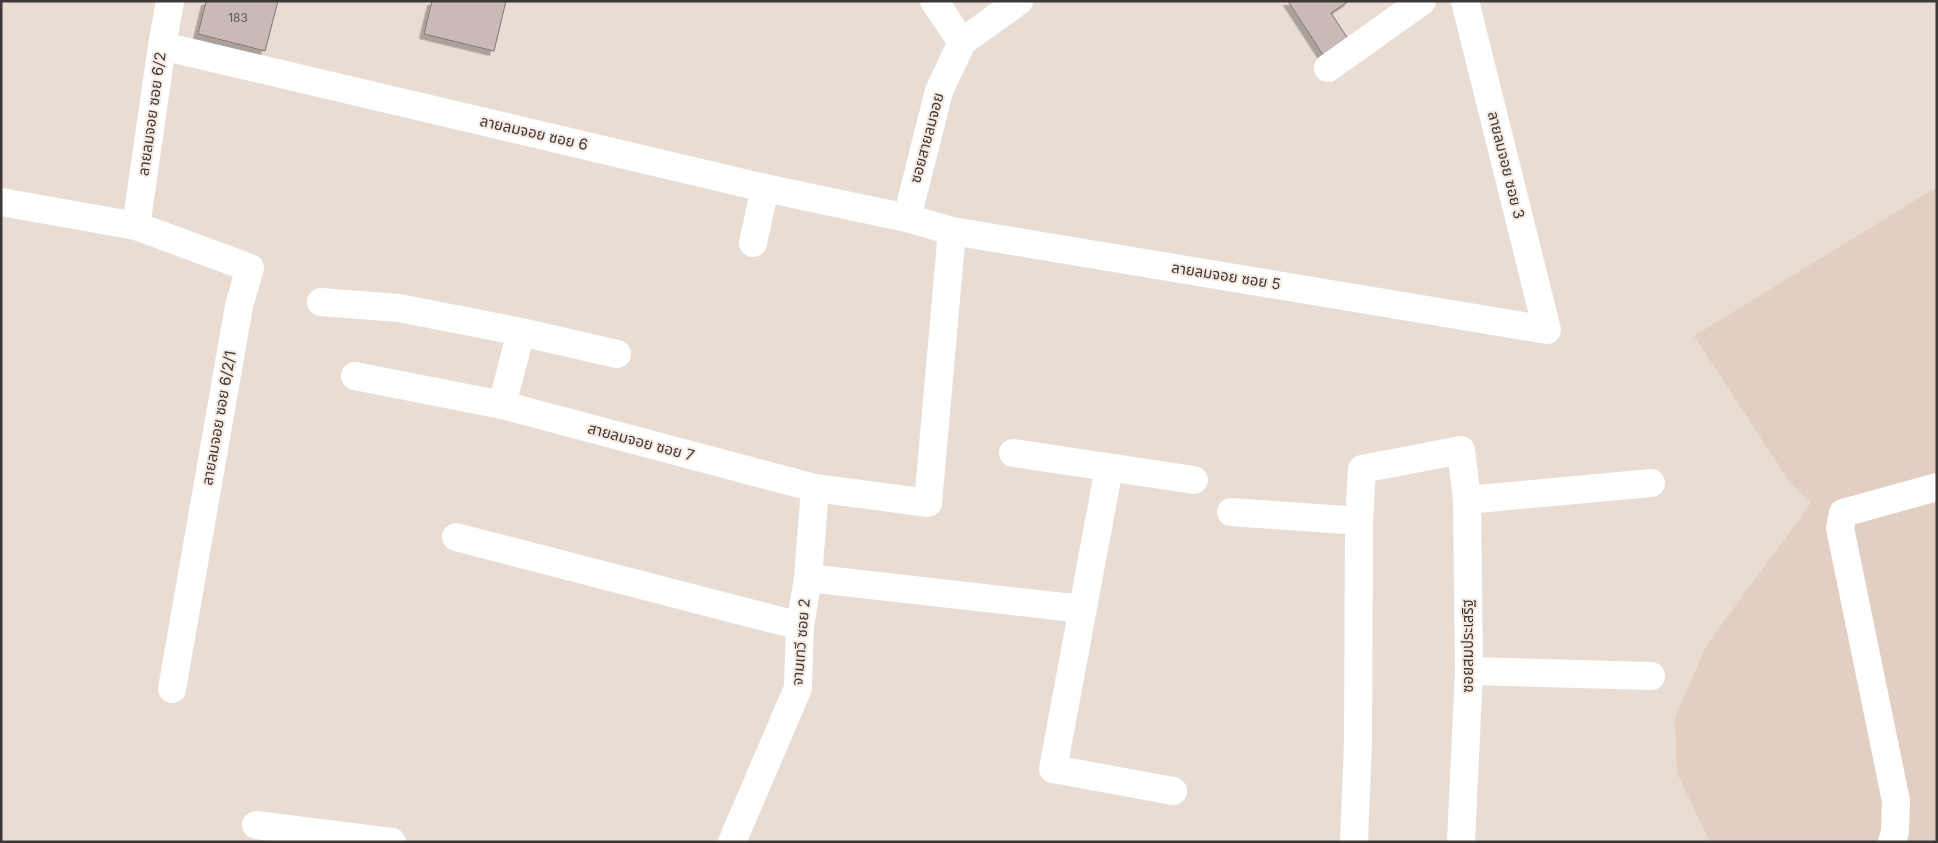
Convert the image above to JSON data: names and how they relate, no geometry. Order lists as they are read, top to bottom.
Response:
{
  "streets": {
    "street": [
      "ลายลมจอย ซอย 6/2",
      "ลายลมจอย ซอย 6",
      "ซอยสายลมจอย",
      "ลายลมจอย ซอย 3",
      "ลายลมจอย ซอย 5",
      "ลายลมจอย ซอย 6/2/1",
      "สายลมจอย ซอย 7",
      "จามเทวี ซอย 2",
      "ซอยสมประเสริฐ"
    ]
  },
  "crossings": [
    ["ลายลมจอย ซอย 6/2", "ลายลมจอย ซอย 6"],
    ["ลายลมจอย ซอย 6/2", "ลายลมจอย ซอย 6/2/1"],
    ["ลายลมจอย ซอย 6", "ซอยสายลมจอย"],
    ["ลายลมจอย ซอย 6", "ลายลมจอย ซอย 5"],
    ["ซอยสายลมจอย", "ลายลมจอย ซอย 5"],
    ["ลายลมจอย ซอย 3", "ลายลมจอย ซอย 5"],
    ["ลายลมจอย ซอย 5", "สายลมจอย ซอย 7"],
    ["สายลมจอย ซอย 7", "จามเทวี ซอย 2"]
  ],
  "house_numbers": ["183"]
}
